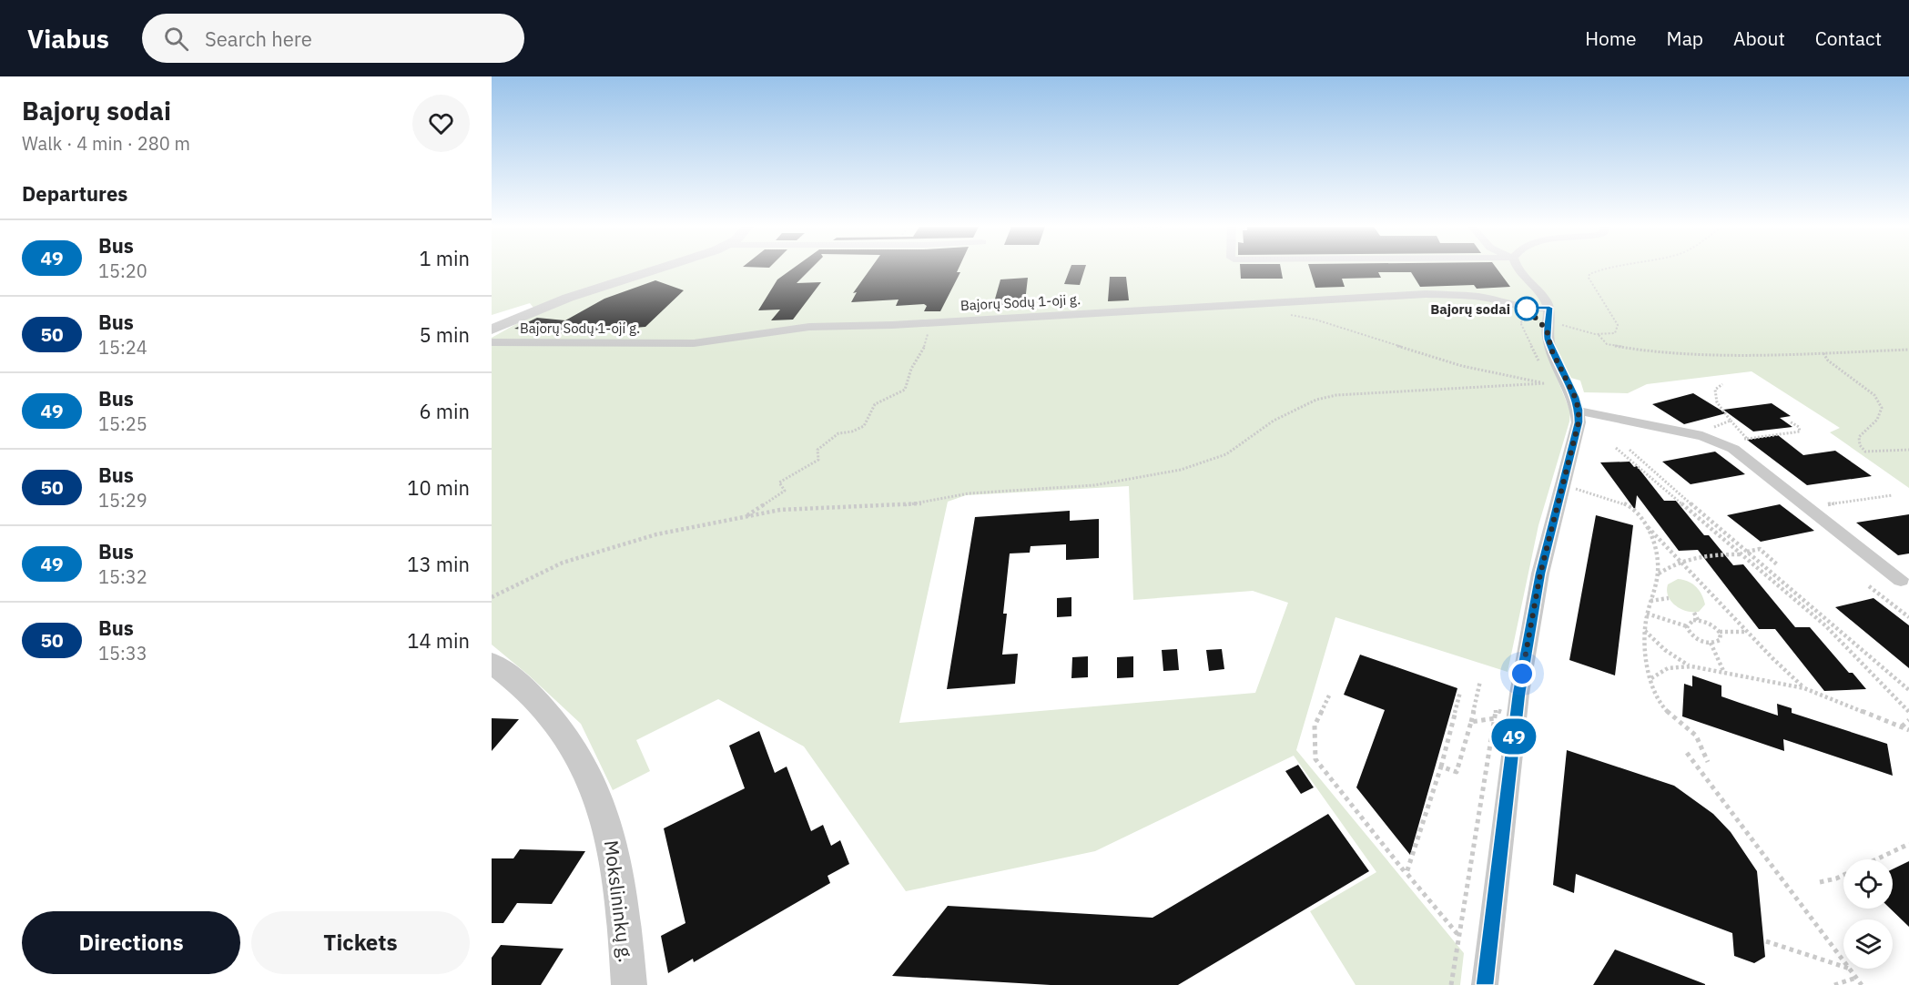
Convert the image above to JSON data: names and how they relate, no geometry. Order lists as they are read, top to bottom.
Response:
{
  "streets": {
    "street": ["Bajorų Sodų 1-oji g.", "Mokslininkų g."]
  },
  "places": ["Bajorų sodai"],
  "lines": ["bus line 49"],
  "page": {
    "header": "Viabus",
    "search": "Search here",
    "nav": [
      "Home",
      "Map",
      "About",
      "Contact"
    ],
    "heading": [
      ["Bajorų sodai", "Walk · 4 min · 280 m"],
      "Departures"
    ],
    "on_map": "49",
    "list": [
      {
        "mark": "49",
        "name": "Bus",
        "note": "15:20",
        "value": "1 min"
      },
      {
        "mark": "50",
        "name": "Bus",
        "note": "15:24",
        "value": "5 min"
      },
      {
        "mark": "49",
        "name": "Bus",
        "note": "15:25",
        "value": "6 min"
      },
      {
        "mark": "50",
        "name": "Bus",
        "note": "15:29",
        "value": "10 min"
      },
      {
        "mark": "49",
        "name": "Bus",
        "note": "15:32",
        "value": "13 min"
      },
      {
        "mark": "50",
        "name": "Bus",
        "note": "15:33",
        "value": "14 min"
      }
    ],
    "buttons": ["Directions", "Tickets"]
  }
}
